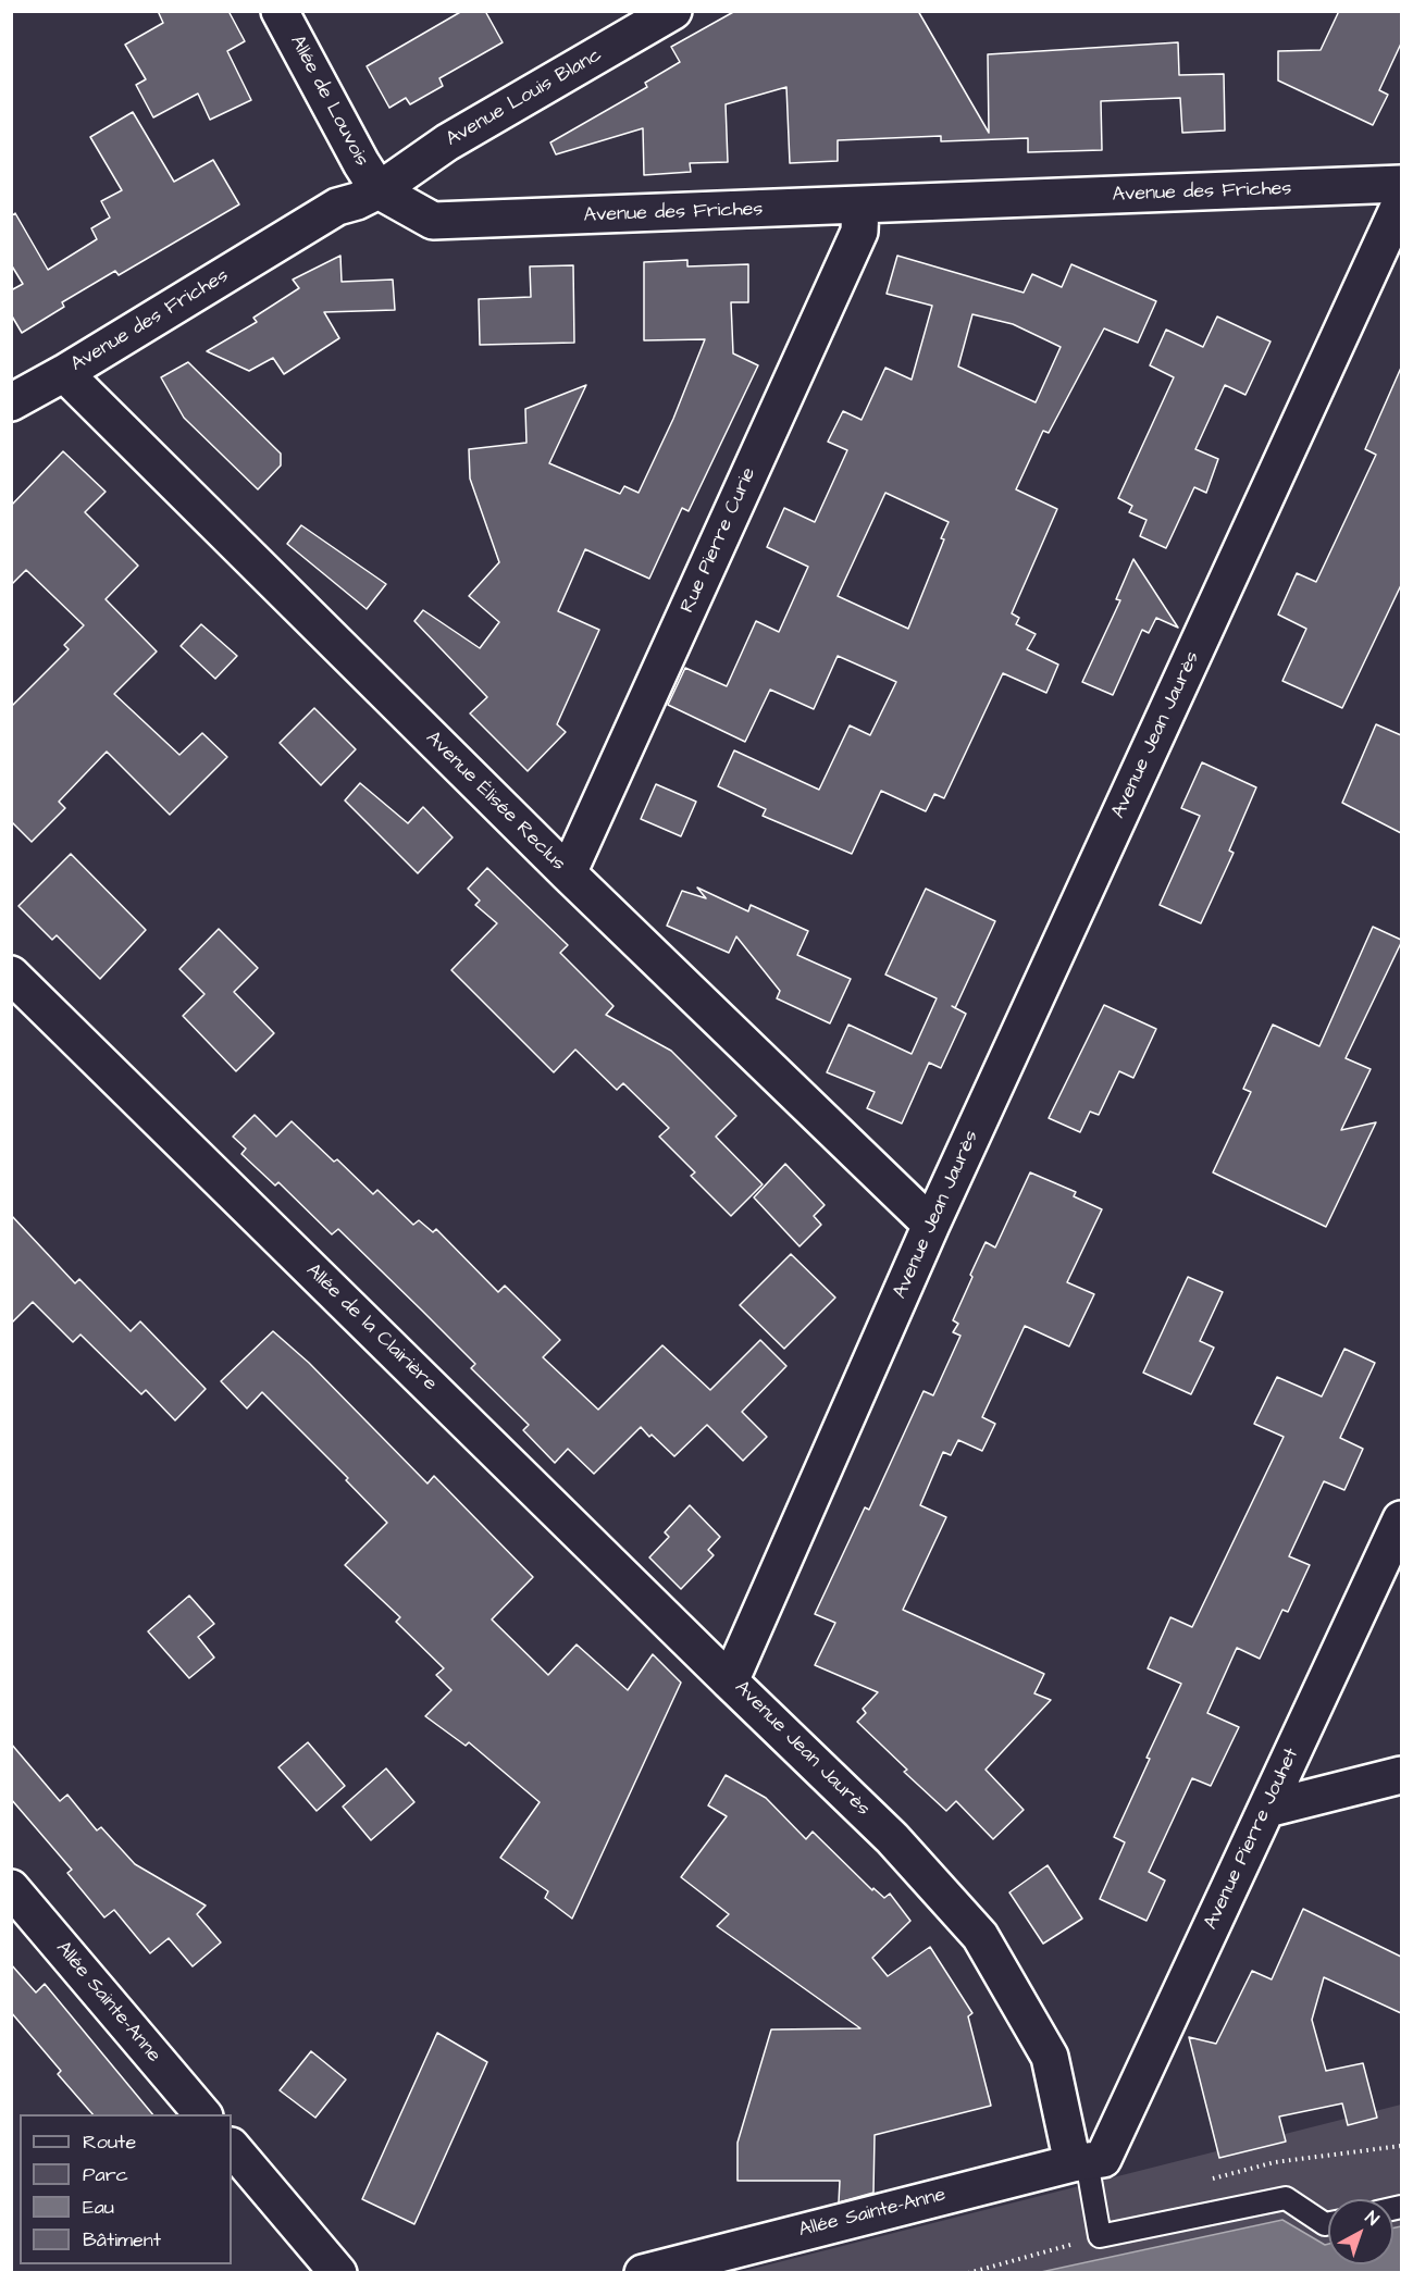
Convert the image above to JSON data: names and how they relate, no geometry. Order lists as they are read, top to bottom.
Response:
{
  "streets": {
    "street": [
      "Avenue Louis Blanc",
      "Allée de Louvois",
      "Avenue des Friches",
      "Rue Pierre Curie",
      "Avenue Jean Jaurès",
      "Avenue Élisée Reclus",
      "Allée de la Clairière",
      "Avenue Pierre Jouhet",
      "Allée Sainte-Anne"
    ]
  },
  "crossings": [
    ["Avenue Louis Blanc", "Allée de Louvois"],
    ["Avenue Louis Blanc", "Avenue des Friches"],
    ["Allée de Louvois", "Avenue des Friches"],
    ["Avenue des Friches", "Rue Pierre Curie"],
    ["Avenue des Friches", "Avenue Élisée Reclus"],
    ["Rue Pierre Curie", "Avenue Élisée Reclus"],
    ["Avenue Jean Jaurès", "Avenue Élisée Reclus"],
    ["Avenue Jean Jaurès", "Allée de la Clairière"],
    ["Avenue Jean Jaurès", "Avenue Pierre Jouhet"],
    ["Avenue Jean Jaurès", "Allée Sainte-Anne"],
    ["Avenue Pierre Jouhet", "Allée Sainte-Anne"]
  ],
  "legend": [
    "Route",
    "Parc",
    "Eau",
    "Bâtiment"
  ],
  "north": "top right"
}
